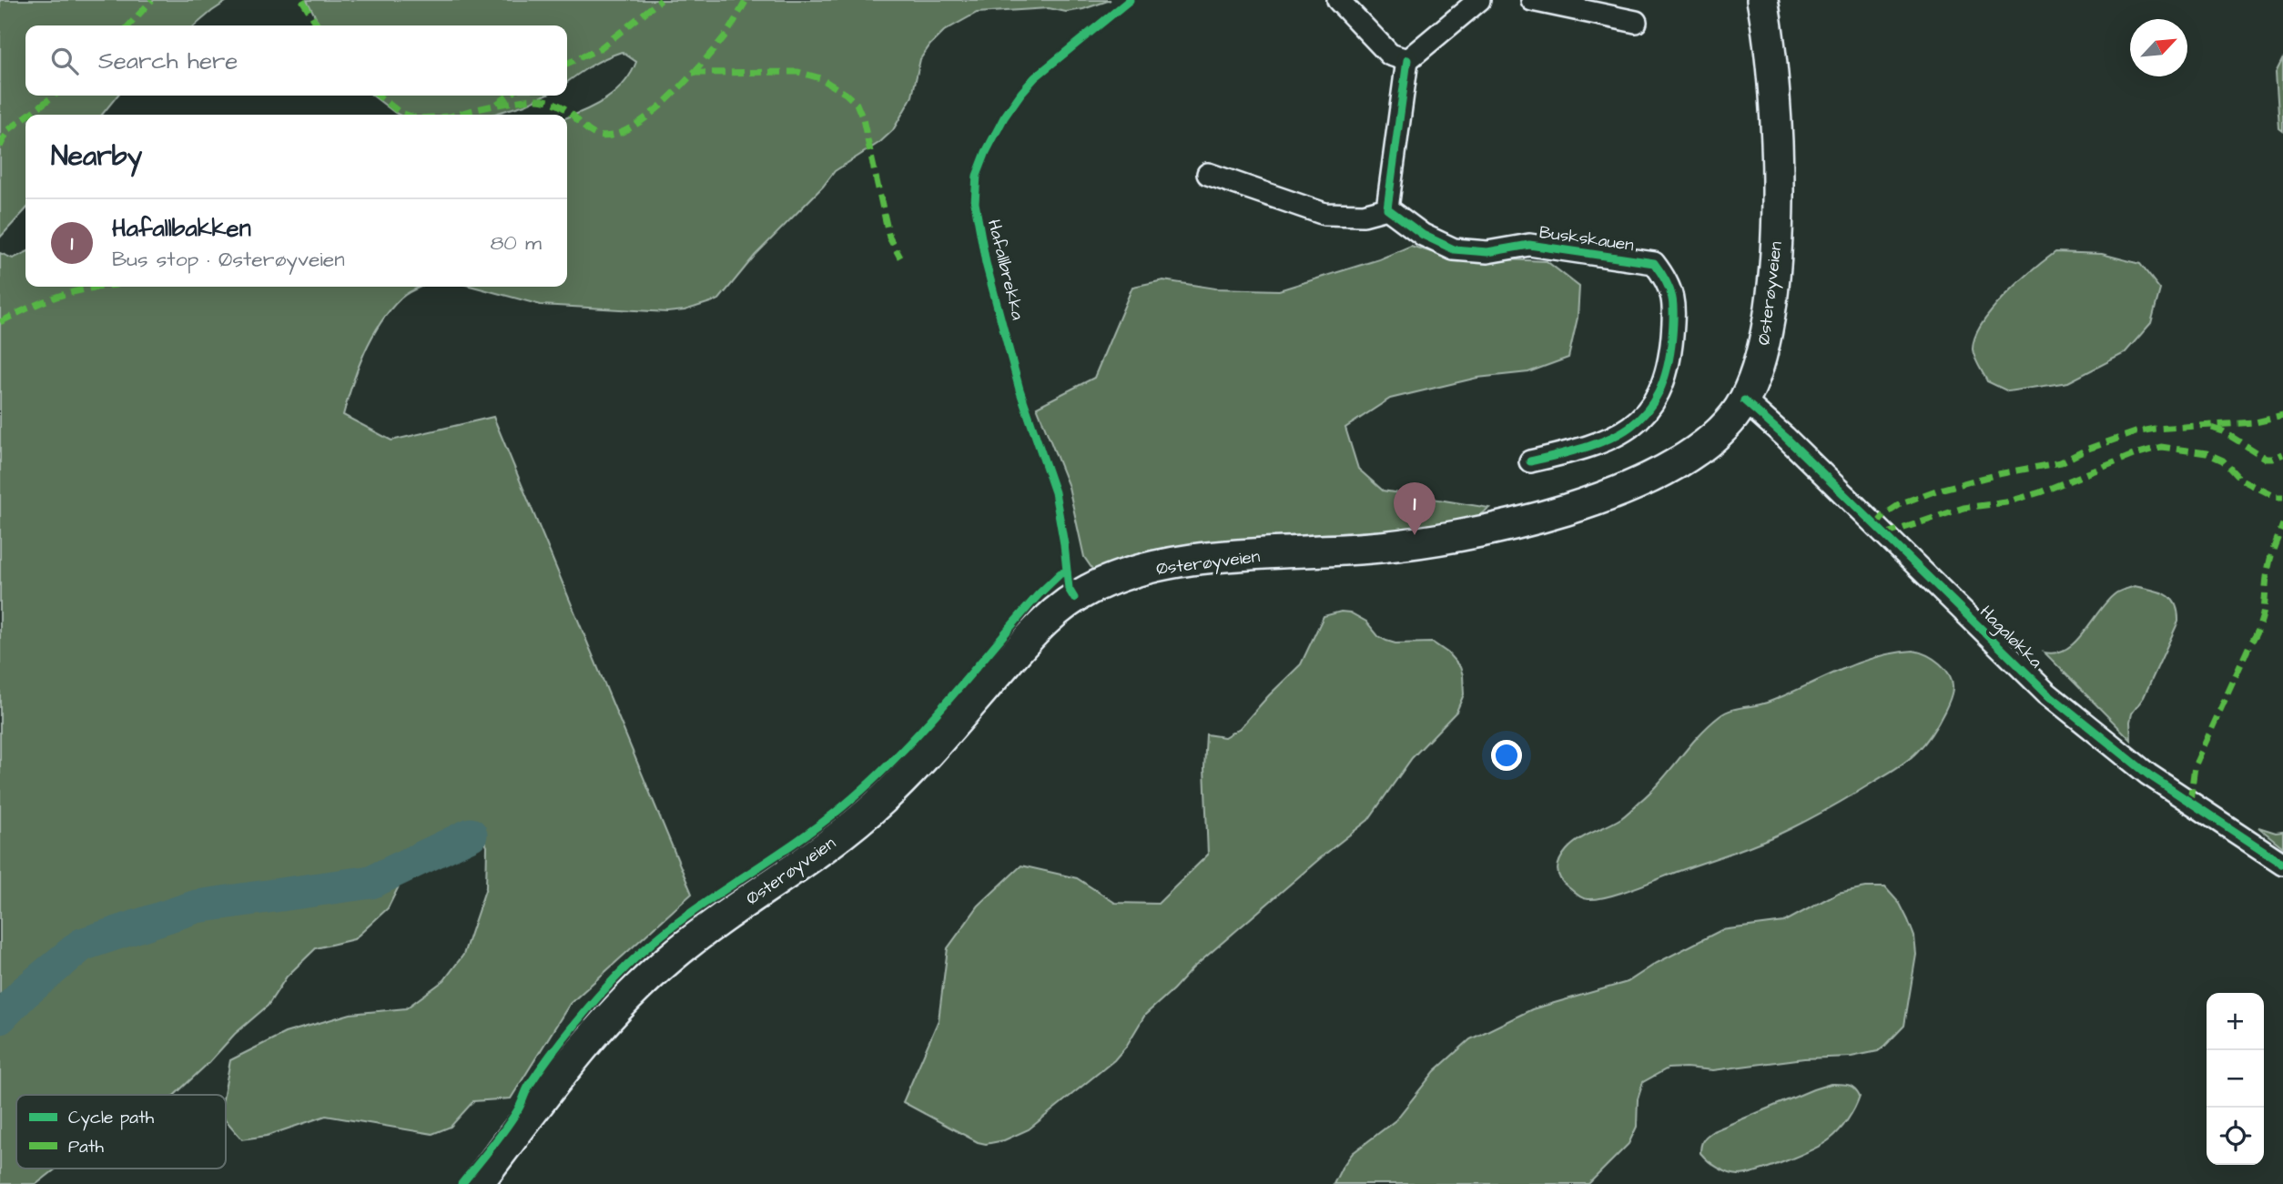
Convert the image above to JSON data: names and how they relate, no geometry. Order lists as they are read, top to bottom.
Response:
{
  "streets": {
    "main road": ["Østerøyveien"],
    "street": ["Buskskauen", "Hagaløkka"],
    "cycle path": ["Hafallbrekka"]
  },
  "crossings": [
    ["Østerøyveien", "Hagaløkka"]
  ],
  "legend": ["Cycle path", "Path"],
  "north": "top right",
  "page": {
    "search": "Search here",
    "heading": "Nearby",
    "list": [
      {
        "mark": "1",
        "name": "Hafallbakken",
        "note": "Bus stop · Østerøyveien",
        "value": "80 m"
      }
    ],
    "pins": "1",
    "map_buttons": ["+", "−"]
  }
}
